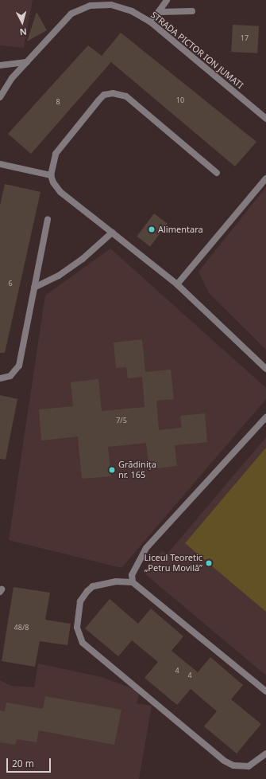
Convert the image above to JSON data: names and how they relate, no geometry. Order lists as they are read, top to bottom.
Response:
{
  "streets": {
    "street": ["STRADA PICTOR ION JUMATI"]
  },
  "places": ["Alimentara", "Grădinița nr. 165", "Liceul Teoretic „Petru Movilă”"],
  "house_numbers": [
    "17",
    "10",
    "8",
    "6",
    "7/5",
    "48/8",
    "4",
    "4"
  ],
  "scale_bar": "20 m",
  "north": "bottom"
}
